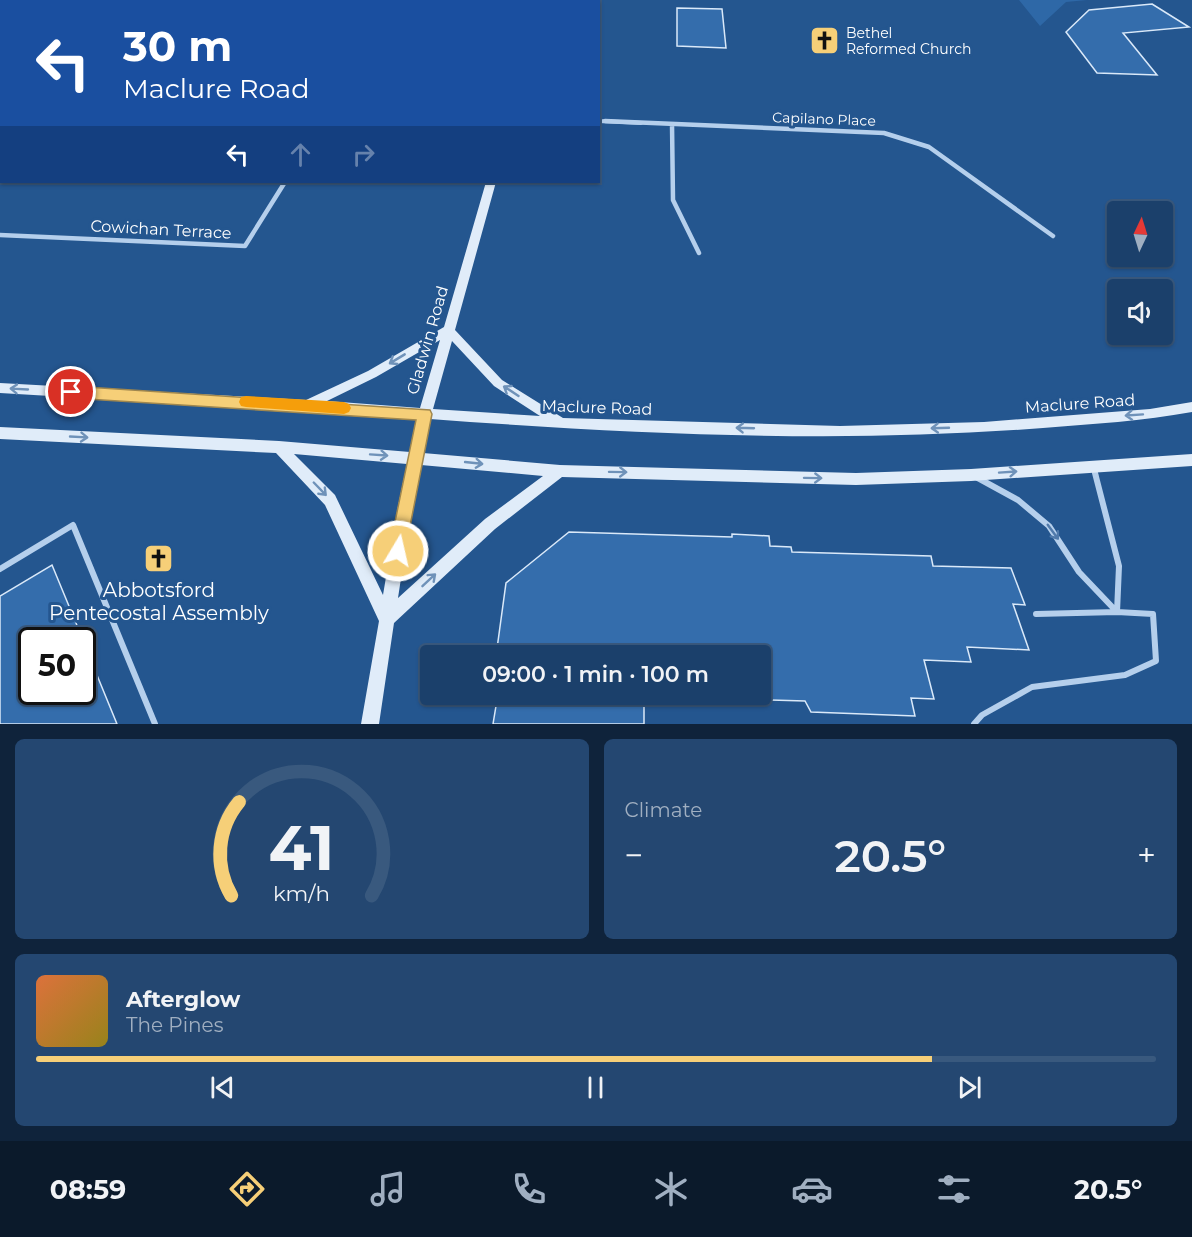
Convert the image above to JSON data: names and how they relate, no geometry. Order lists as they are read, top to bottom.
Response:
{
  "streets": {
    "main road": ["Gladwin Road", "Maclure Road"],
    "street": ["Capilano Place", "Cowichan Terrace"]
  },
  "crossings": [
    ["Gladwin Road", "Maclure Road"]
  ],
  "places": {
    "church": ["Bethel Reformed Church", "Abbotsford Pentecostal Assembly"]
  },
  "north": "top",
  "page": {
    "turn": ["30 m", "Maclure Road"],
    "limit": "50",
    "trip": "09:00 · 1 min · 100 m",
    "tile": "Climate",
    "heat": ["−", "20.5°", "+"],
    "song": ["Afterglow", "The Pines"],
    "tabs": ["08:59", "20.5°"],
    "gauge": ["41", "km/h"]
  }
}
